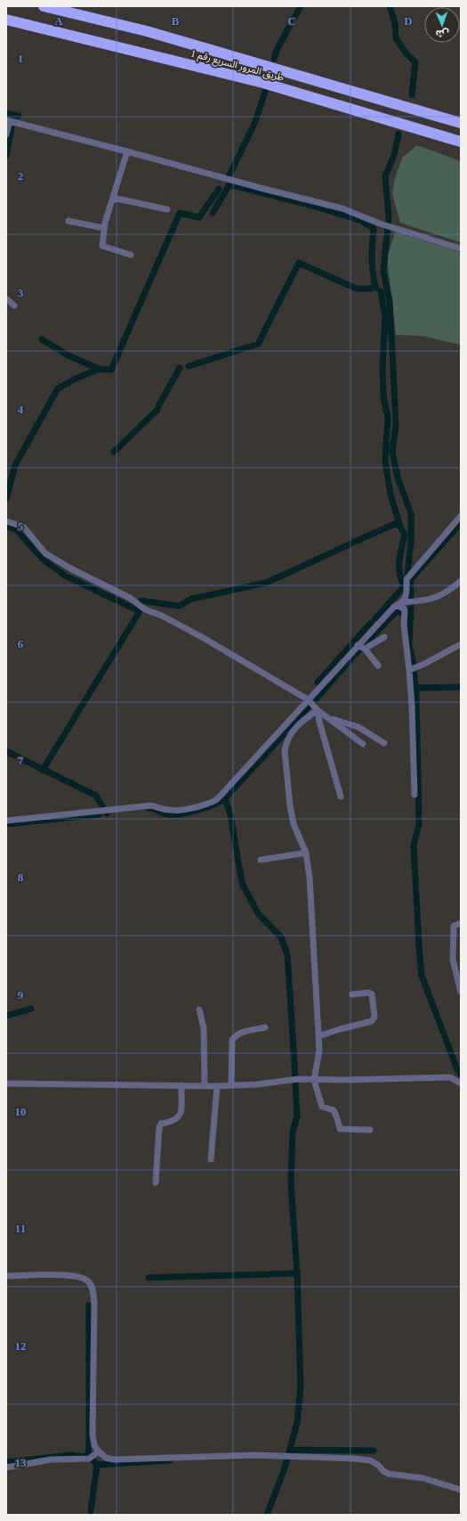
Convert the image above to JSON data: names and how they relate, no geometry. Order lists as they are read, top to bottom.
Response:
{
  "streets": {
    "highway": ["طريق المرور السريع رقم 1"]
  },
  "north": "bottom",
  "grid": {
    "columns": [
      "A",
      "B",
      "C",
      "D"
    ],
    "rows": [
      "1",
      "2",
      "3",
      "4",
      "5",
      "6",
      "7",
      "8",
      "9",
      "10",
      "11",
      "12",
      "13"
    ]
  }
}
